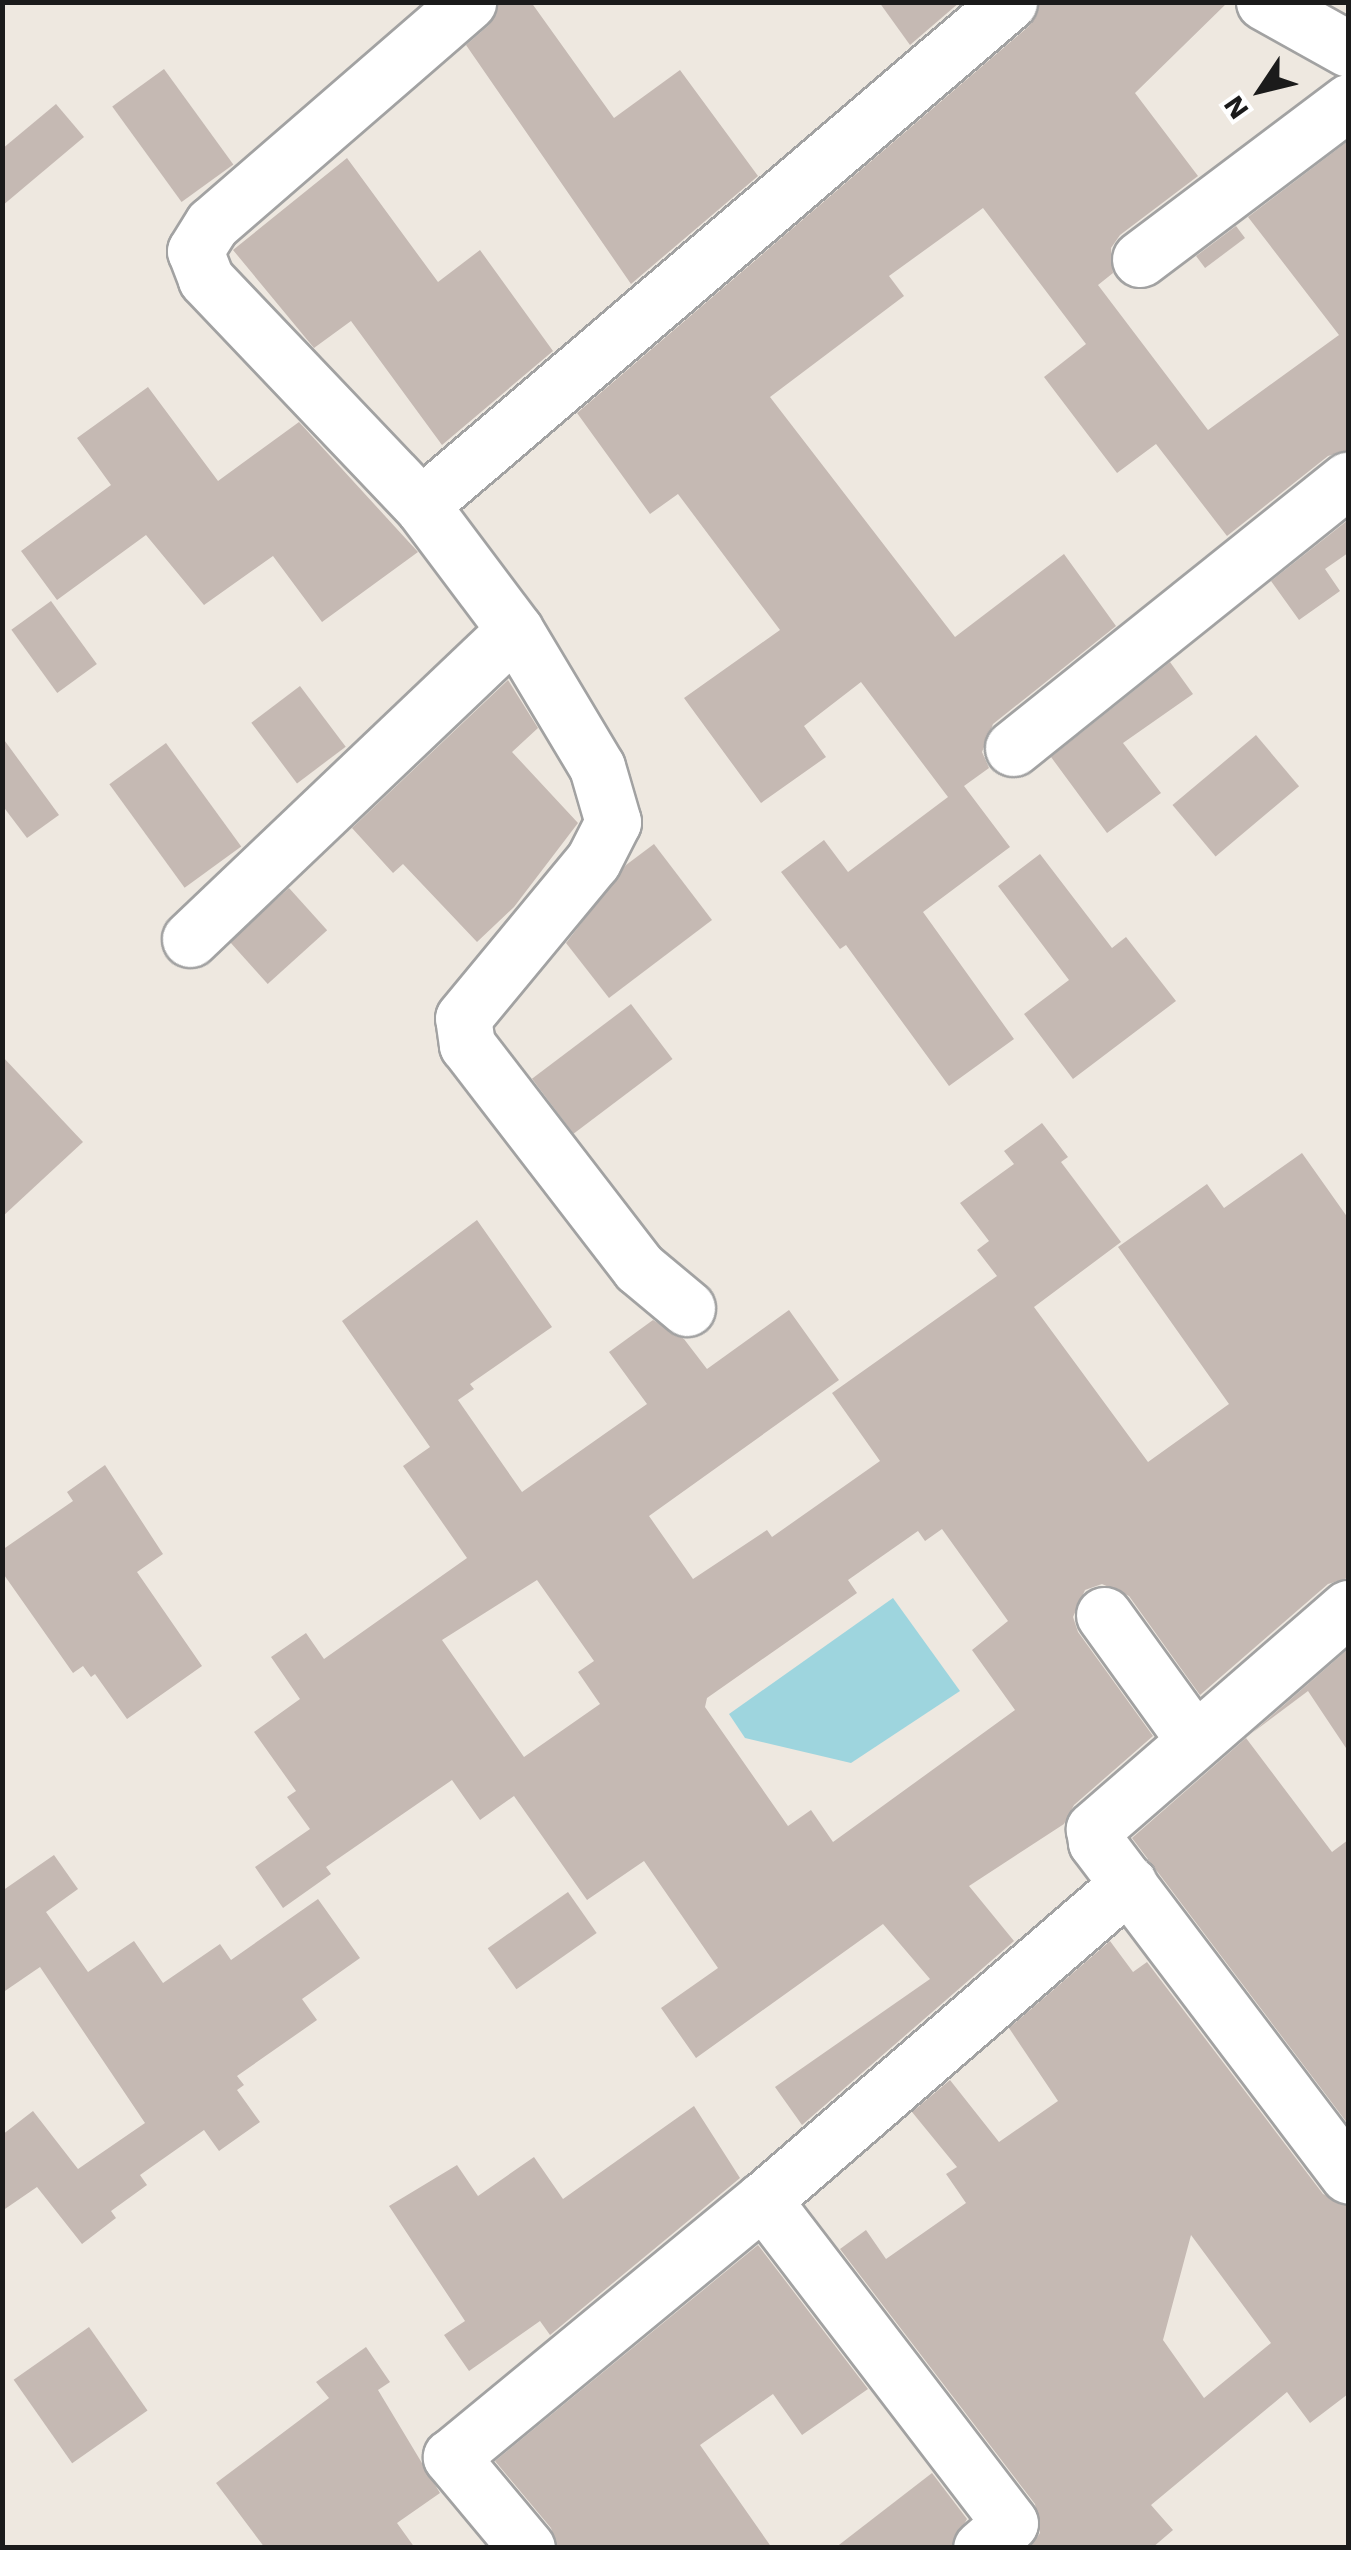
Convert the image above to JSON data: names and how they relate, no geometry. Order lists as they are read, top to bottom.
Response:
{
  "north": "bottom left"
}
